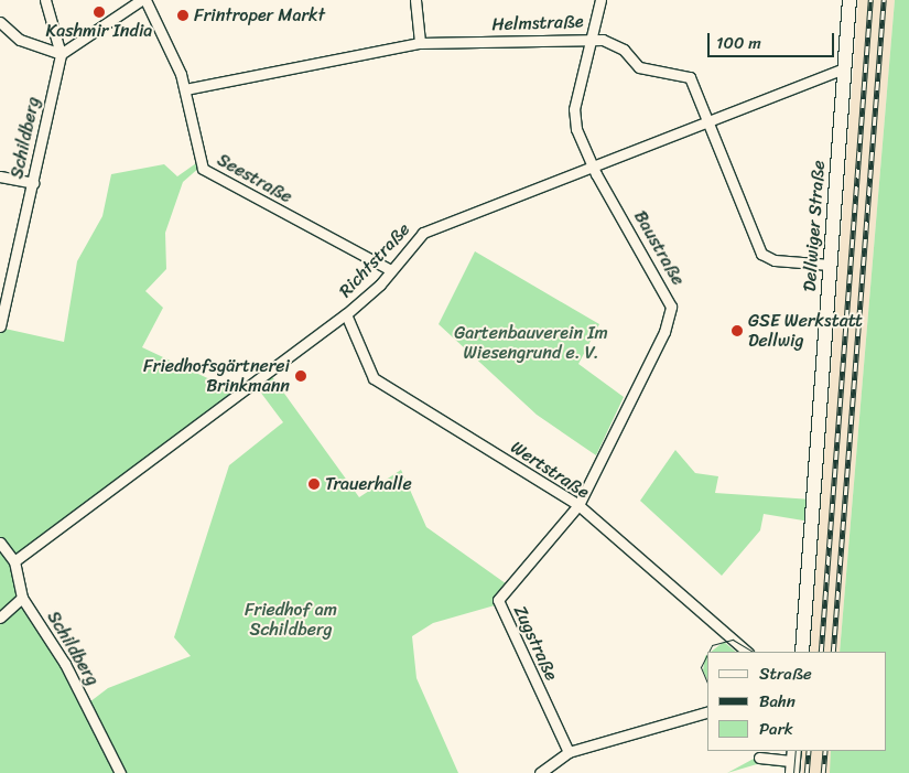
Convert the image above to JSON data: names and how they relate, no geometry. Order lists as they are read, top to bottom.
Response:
{
  "streets": {
    "main road": ["Dellwiger Straße"],
    "street": [
      "Helmstraße",
      "Schildberg",
      "Seestraße",
      "Baustraße",
      "Richtstraße",
      "Wertstraße",
      "Zugstraße"
    ]
  },
  "crossings": [
    ["Helmstraße", "Seestraße"],
    ["Helmstraße", "Dellwiger Straße"],
    ["Helmstraße", "Baustraße"],
    ["Helmstraße", "Richtstraße"],
    ["Schildberg", "Richtstraße"],
    ["Seestraße", "Richtstraße"],
    ["Dellwiger Straße", "Richtstraße"],
    ["Baustraße", "Richtstraße"],
    ["Baustraße", "Wertstraße"],
    ["Baustraße", "Zugstraße"],
    ["Richtstraße", "Wertstraße"],
    ["Wertstraße", "Zugstraße"]
  ],
  "parks": ["Gartenbauverein Im Wiesengrund e. V.", "Friedhof am Schildberg"],
  "places": [
    "Kashmir India",
    "Frintroper Markt",
    "GSE Werkstatt Dellwig",
    "Friedhofsgärtnerei Brinkmann",
    "Trauerhalle"
  ],
  "legend": ["Straße", "Bahn", "Park"],
  "scale_bar": "100 m"
}
